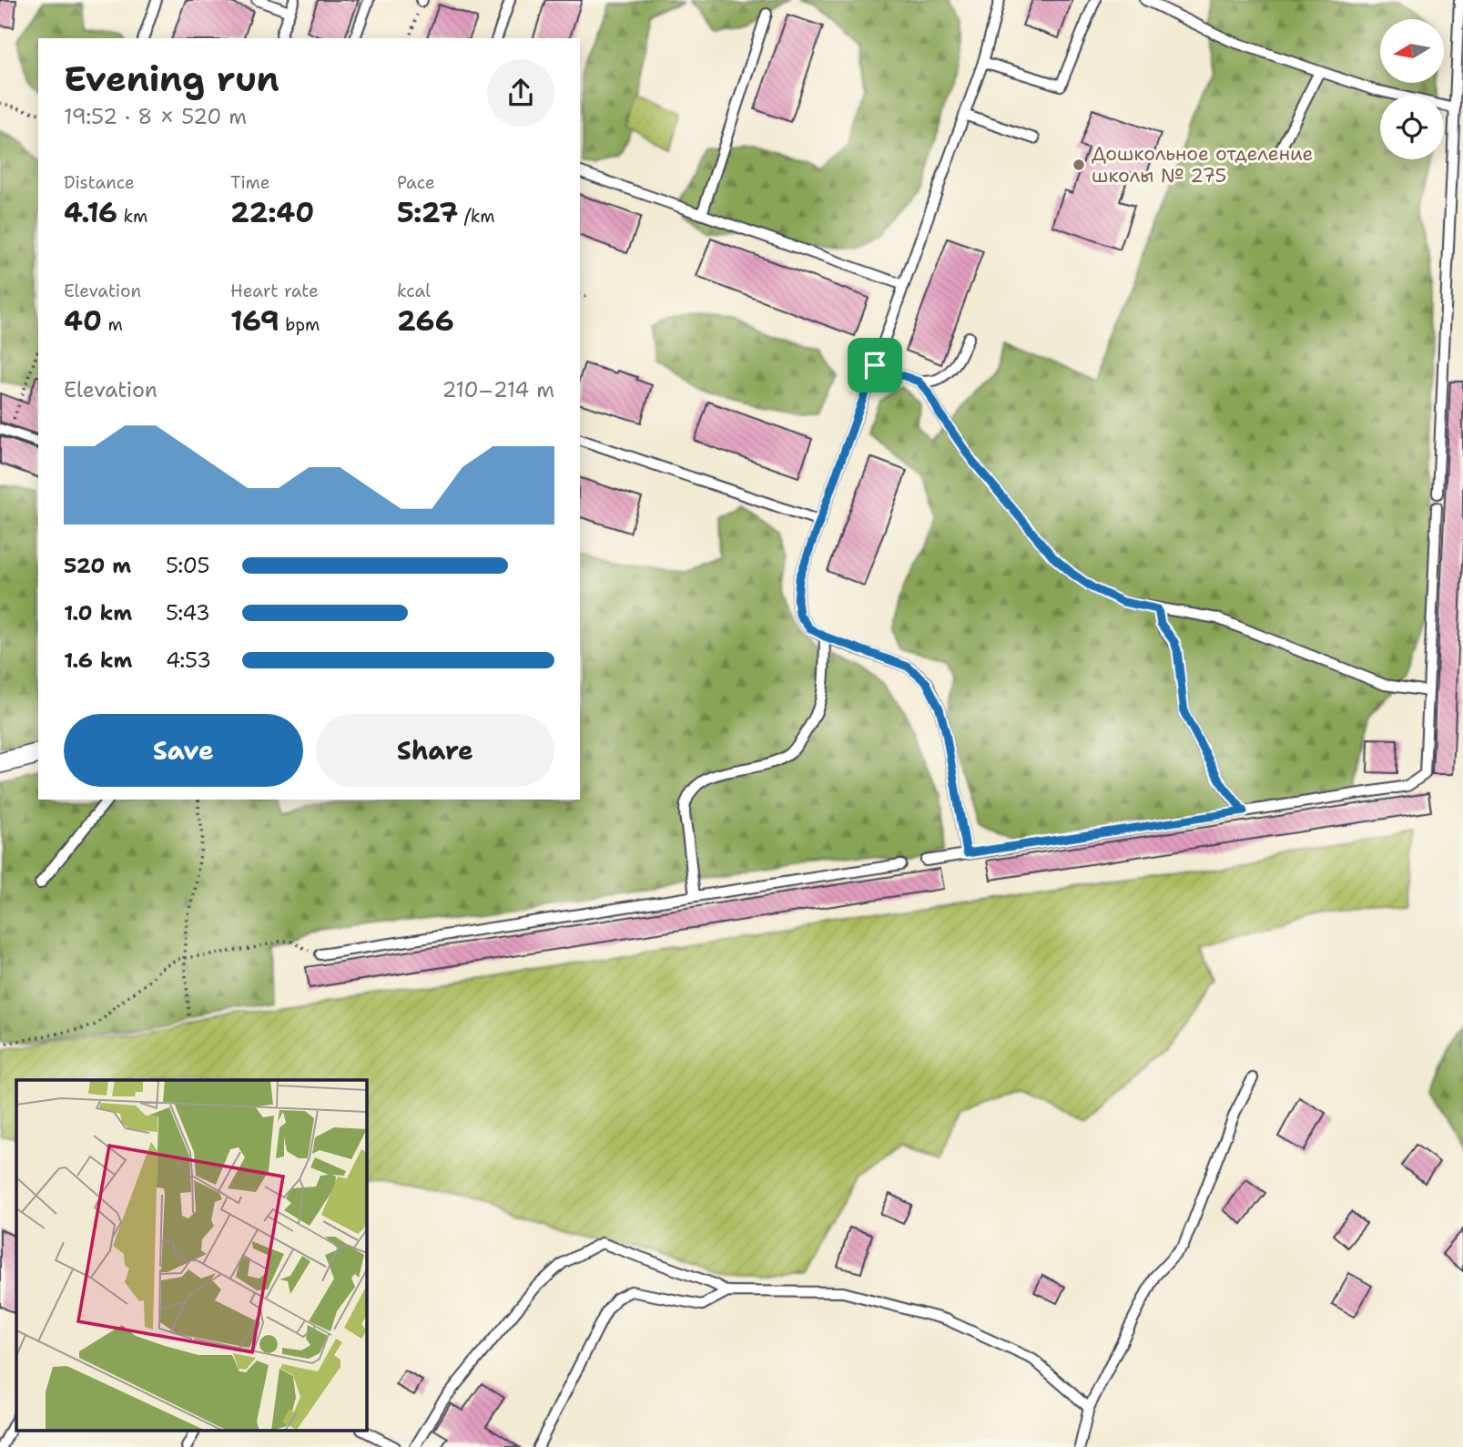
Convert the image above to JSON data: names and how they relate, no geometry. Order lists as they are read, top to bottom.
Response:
{
  "places": ["Дошкольное отделение школы № 275"],
  "north": "left",
  "page": {
    "heading": ["Evening run", "19:52 · 8 × 520 m"],
    "stats": [
      ["Distance", "4.16 km"],
      ["Time", "22:40"],
      ["Pace", "5:27 /km"],
      ["Elevation", "40 m"],
      ["Heart rate", "169 bpm"],
      ["kcal", "266"]
    ],
    "chart": ["Elevation", "210–214 m"],
    "list": [
      {
        "name": "520 m",
        "note": "5:05"
      },
      {
        "name": "1.0 km",
        "note": "5:43"
      },
      {
        "name": "1.6 km",
        "note": "4:53"
      }
    ],
    "buttons": ["Save", "Share"]
  }
}
